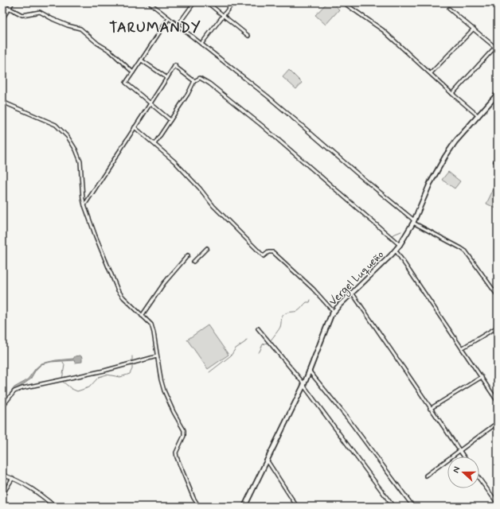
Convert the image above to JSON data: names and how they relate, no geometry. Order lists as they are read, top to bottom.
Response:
{
  "streets": {
    "main road": ["Vergel Luqueño"]
  },
  "districts": ["TARUMANDY"],
  "north": "left"
}
